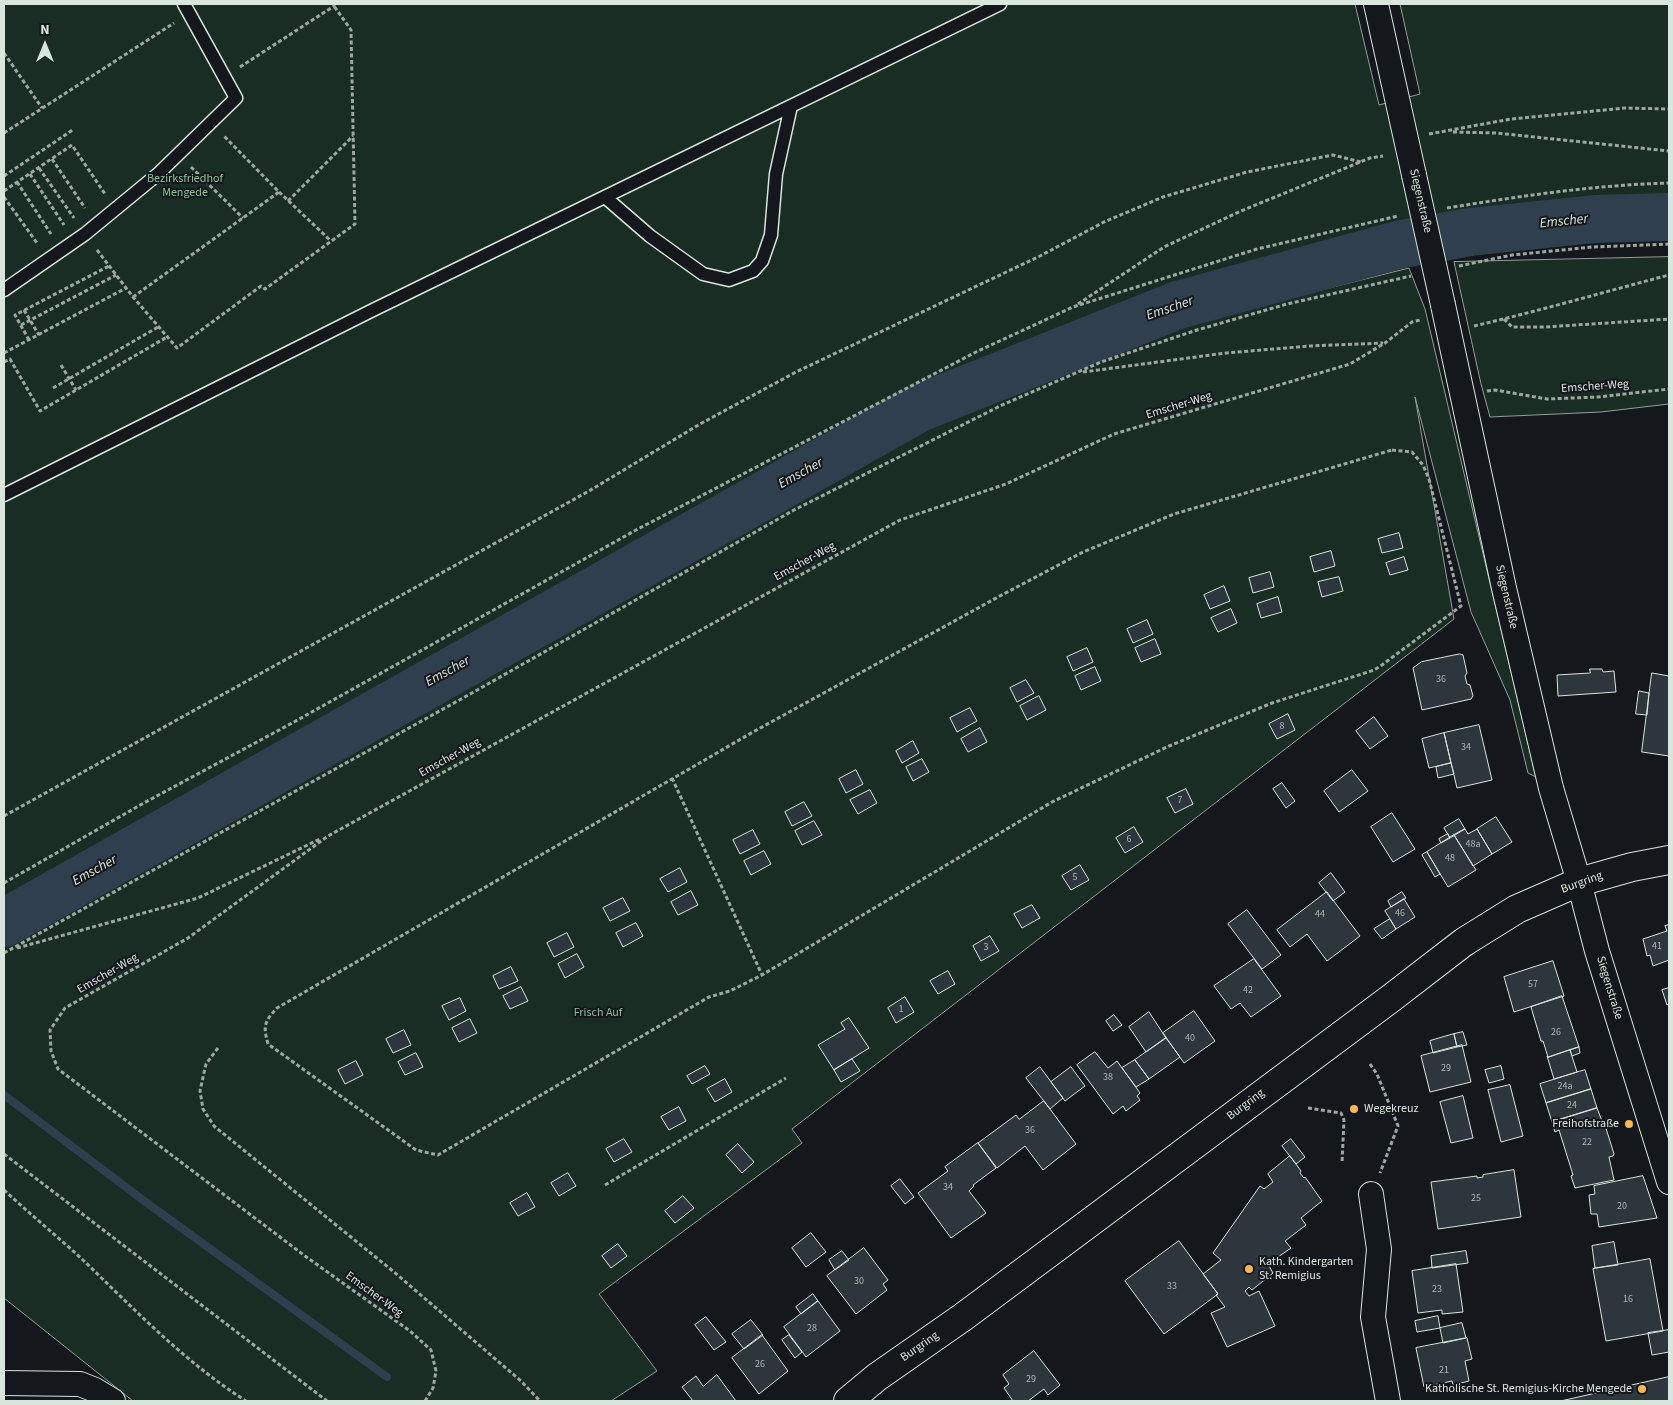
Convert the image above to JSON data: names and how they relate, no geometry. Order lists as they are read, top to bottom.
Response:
{
  "streets": {
    "main road": ["Burgring"],
    "street": ["Siegenstraße"],
    "path": ["Emscher-Weg"]
  },
  "crossings": [
    ["Siegenstraße", "Emscher-Weg"],
    ["Siegenstraße", "Burgring"]
  ],
  "water": ["Emscher"],
  "parks": ["Bezirksfriedhof Mengede", "Frisch Auf"],
  "places": [
    "Wegekreuz",
    "Freihofstraße",
    "Kath. Kindergarten St. Remigius",
    "Katholische St. Remigius-Kirche Mengede"
  ],
  "house_numbers": [
    "36",
    "8",
    "34",
    "7",
    "6",
    "48a",
    "48",
    "5",
    "46",
    "44",
    "41",
    "3",
    "57",
    "42",
    "1",
    "26",
    "40",
    "29",
    "38",
    "24a",
    "24",
    "36",
    "22",
    "34",
    "25",
    "20",
    "30",
    "33",
    "23",
    "16",
    "28",
    "26",
    "21",
    "29"
  ],
  "north": "top"
}
